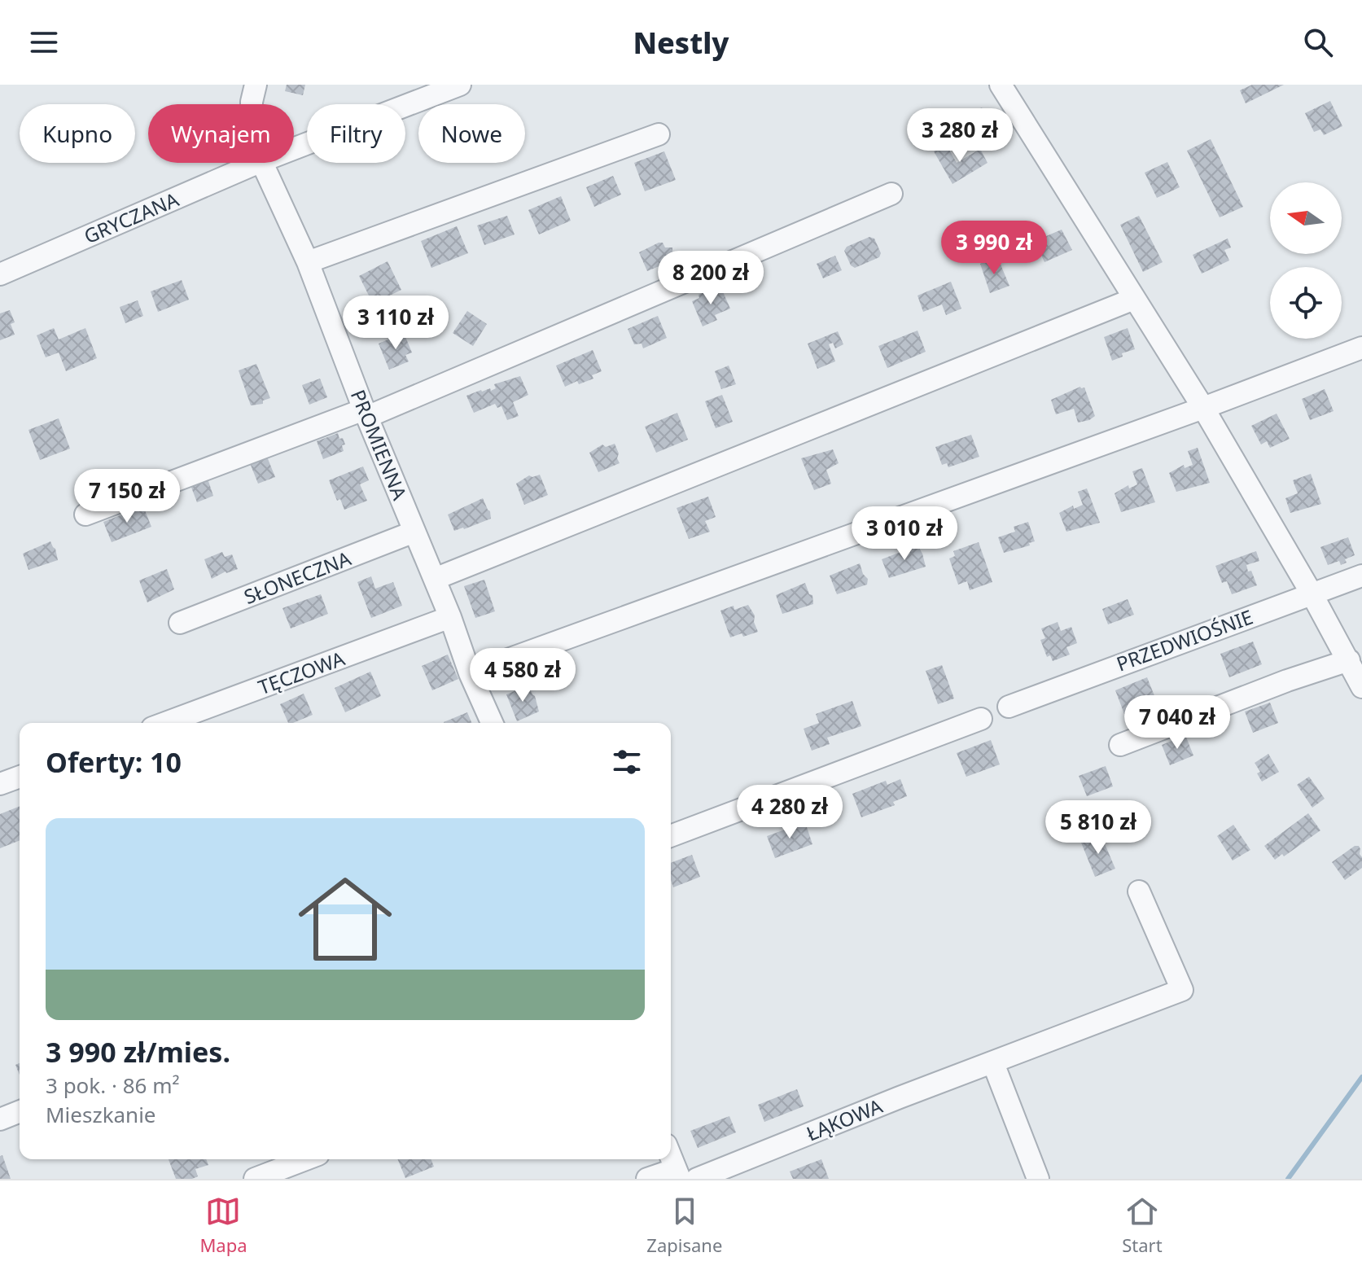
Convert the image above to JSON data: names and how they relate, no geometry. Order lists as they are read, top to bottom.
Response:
{
  "streets": {
    "street": [
      "GRYCZANA",
      "PROMIENNA",
      "SŁONECZNA",
      "PRZEDWIOŚNIE",
      "TĘCZOWA",
      "ŁĄKOWA"
    ]
  },
  "crossings": [
    ["PROMIENNA", "SŁONECZNA"],
    ["PROMIENNA", "TĘCZOWA"]
  ],
  "north": "left",
  "page": {
    "header": "Nestly",
    "chip": [
      "Kupno",
      "Wynajem",
      "Filtry",
      "Nowe"
    ],
    "price": [
      "3 280 zł",
      "3 990 zł",
      "8 200 zł",
      "3 110 zł",
      "7 150 zł",
      "3 010 zł",
      "4 580 zł",
      "7 040 zł",
      "4 280 zł",
      "5 810 zł"
    ],
    "heading": "Oferty: 10",
    "list": [
      {
        "name": "3 990 zł/mies.",
        "note": "3 pok. · 86 m² · Mieszkanie"
      }
    ],
    "tabs": ["Mapa", "Zapisane", "Start"]
  }
}
